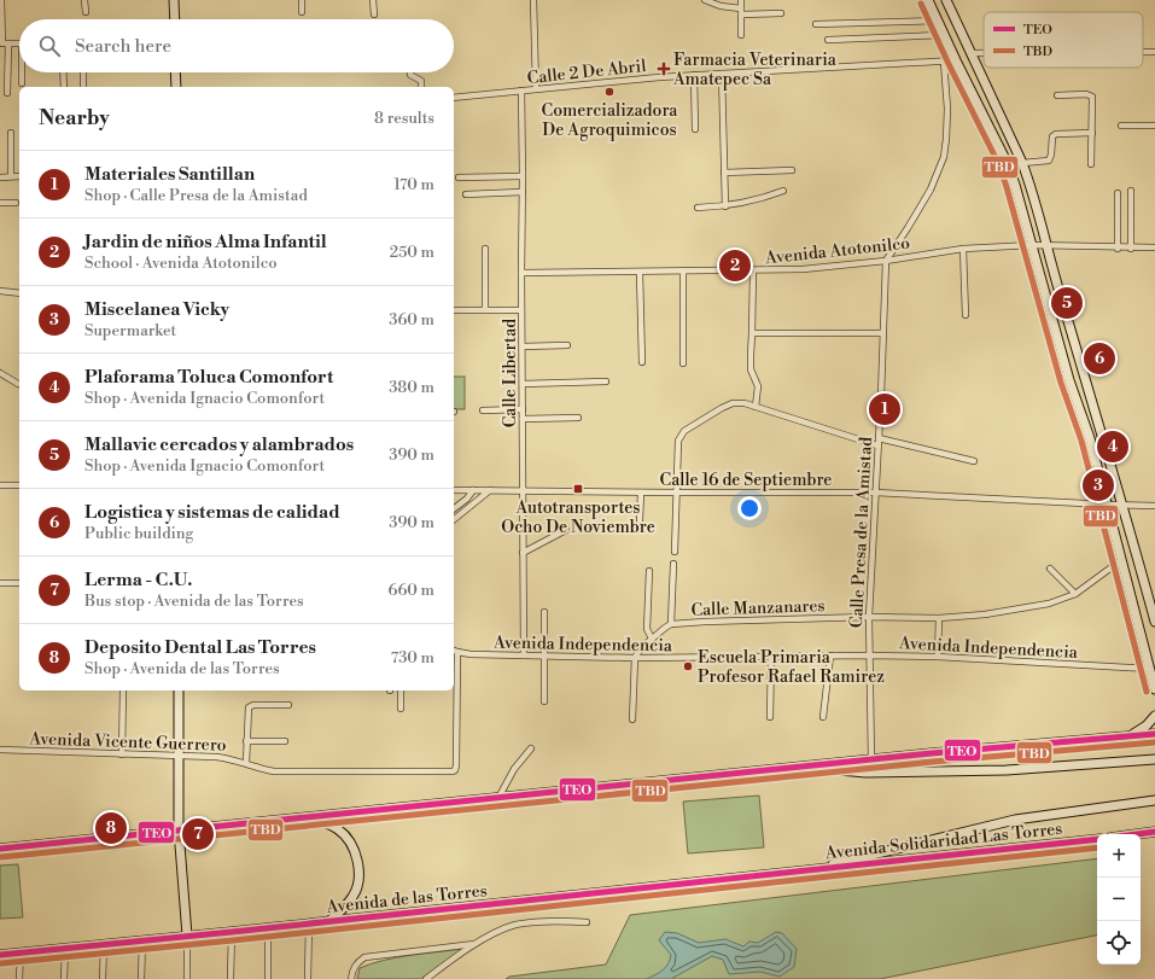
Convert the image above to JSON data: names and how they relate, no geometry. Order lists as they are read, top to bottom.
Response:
{
  "streets": {
    "main road": ["Avenida Solidaridad Las Torres", "Avenida de las Torres"],
    "street": [
      "Calle 2 De Abril",
      "Avenida Atotonilco",
      "Calle Libertad",
      "Calle 16 de Septiembre",
      "Calle Presa de la Amistad",
      "Calle Manzanares",
      "Avenida Independencia",
      "Avenida Vicente Guerrero"
    ]
  },
  "crossings": [
    ["Calle 2 De Abril", "Calle Libertad"],
    ["Avenida Atotonilco", "Calle Libertad"],
    ["Avenida Atotonilco", "Calle Presa de la Amistad"],
    ["Calle Libertad", "Calle 16 de Septiembre"],
    ["Calle Libertad", "Avenida Independencia"],
    ["Calle 16 de Septiembre", "Calle Presa de la Amistad"],
    ["Calle Presa de la Amistad", "Calle Manzanares"],
    ["Calle Presa de la Amistad", "Avenida Independencia"],
    ["Calle Manzanares", "Avenida Independencia"],
    ["Avenida Independencia", "Avenida Vicente Guerrero"],
    ["Avenida Solidaridad Las Torres", "Avenida de las Torres"]
  ],
  "places": {
    "health": ["Farmacia Veterinaria Amatepec Sa"],
    "other": ["Comercializadora De Agroquimicos", "Escuela Primaria Profesor Rafael Ramirez"],
    "transit": ["Autotransportes Ocho De Noviembre"]
  },
  "lines": ["transit line TBD", "transit line TEO"],
  "legend": ["TEO", "TBD"],
  "page": {
    "search": "Search here",
    "heading": ["Nearby", "8 results"],
    "list": [
      {
        "mark": "1",
        "name": "Materiales Santillan",
        "note": "Shop · Calle Presa de la Amistad",
        "value": "170 m"
      },
      {
        "mark": "2",
        "name": "Jardin de niños Alma Infantil",
        "note": "School · Avenida Atotonilco",
        "value": "250 m"
      },
      {
        "mark": "3",
        "name": "Miscelanea Vicky",
        "note": "Supermarket",
        "value": "360 m"
      },
      {
        "mark": "4",
        "name": "Plaforama Toluca Comonfort",
        "note": "Shop · Avenida Ignacio Comonfort",
        "value": "380 m"
      },
      {
        "mark": "5",
        "name": "Mallavic cercados y alambrados",
        "note": "Shop · Avenida Ignacio Comonfort",
        "value": "390 m"
      },
      {
        "mark": "6",
        "name": "Logistica y sistemas de calidad",
        "note": "Public building",
        "value": "390 m"
      },
      {
        "mark": "7",
        "name": "Lerma - C.U.",
        "note": "Bus stop · Avenida de las Torres",
        "value": "660 m"
      },
      {
        "mark": "8",
        "name": "Deposito Dental Las Torres",
        "note": "Shop · Avenida de las Torres",
        "value": "730 m"
      }
    ],
    "pins": [
      "2",
      "5",
      "6",
      "1",
      "4",
      "3",
      "8",
      "7"
    ],
    "map_buttons": ["+", "−"]
  }
}
